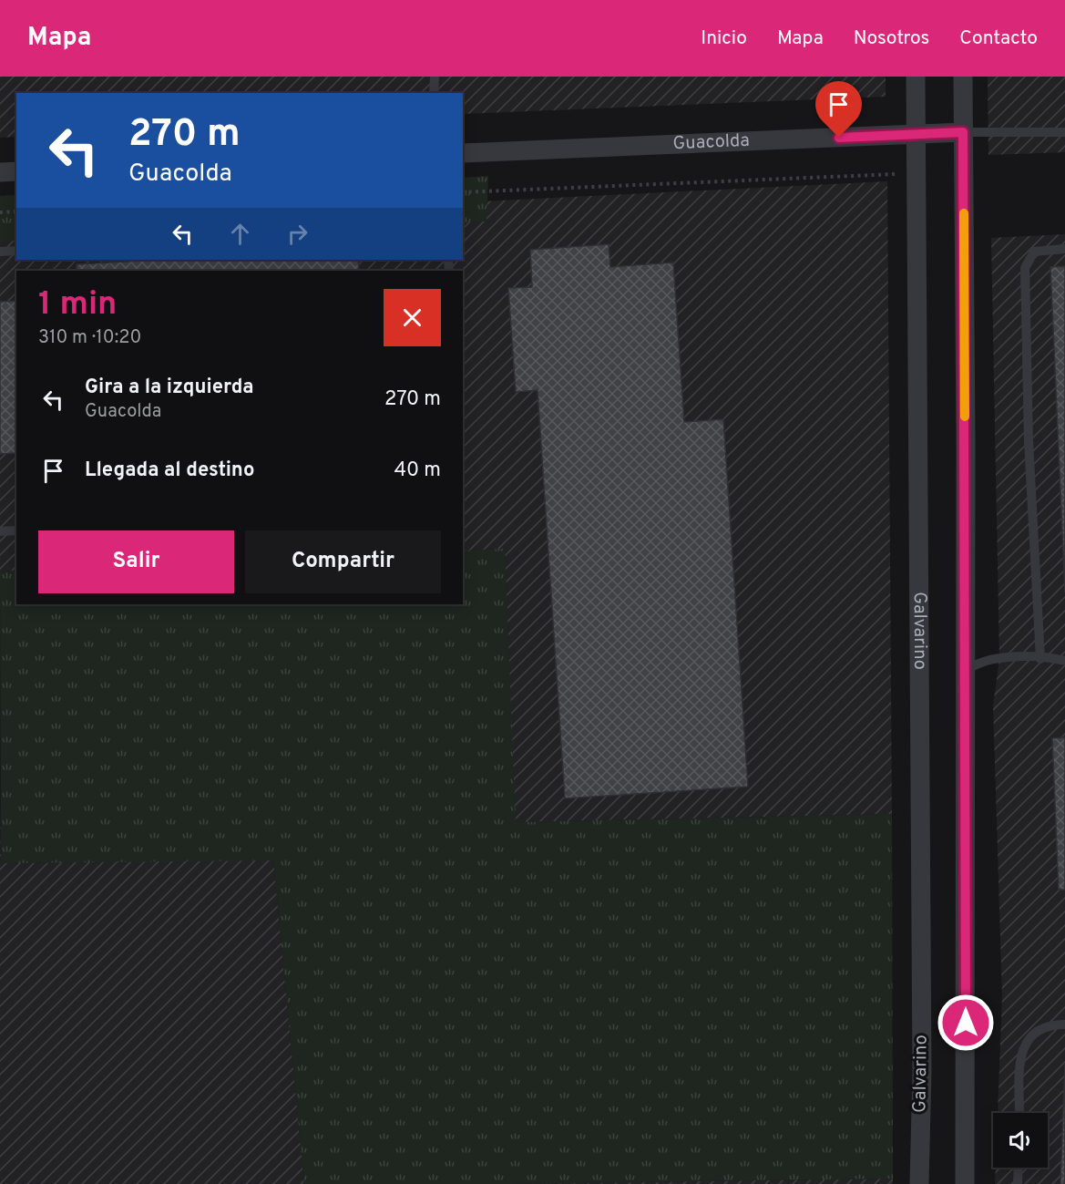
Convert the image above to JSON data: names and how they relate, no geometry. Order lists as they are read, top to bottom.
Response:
{
  "streets": {
    "street": ["Guacolda", "Galvarino"]
  },
  "crossings": [
    ["Guacolda", "Galvarino"]
  ],
  "page": {
    "header": "Mapa",
    "nav": [
      "Inicio",
      "Mapa",
      "Nosotros",
      "Contacto"
    ],
    "turn": ["270 m", "Guacolda"],
    "heading": ["1 min", "310 m · 10:20"],
    "list": [
      {
        "name": "Gira a la izquierda",
        "note": "Guacolda",
        "value": "270 m"
      },
      {
        "name": "Llegada al destino",
        "value": "40 m"
      }
    ],
    "buttons": ["Salir", "Compartir"]
  }
}
